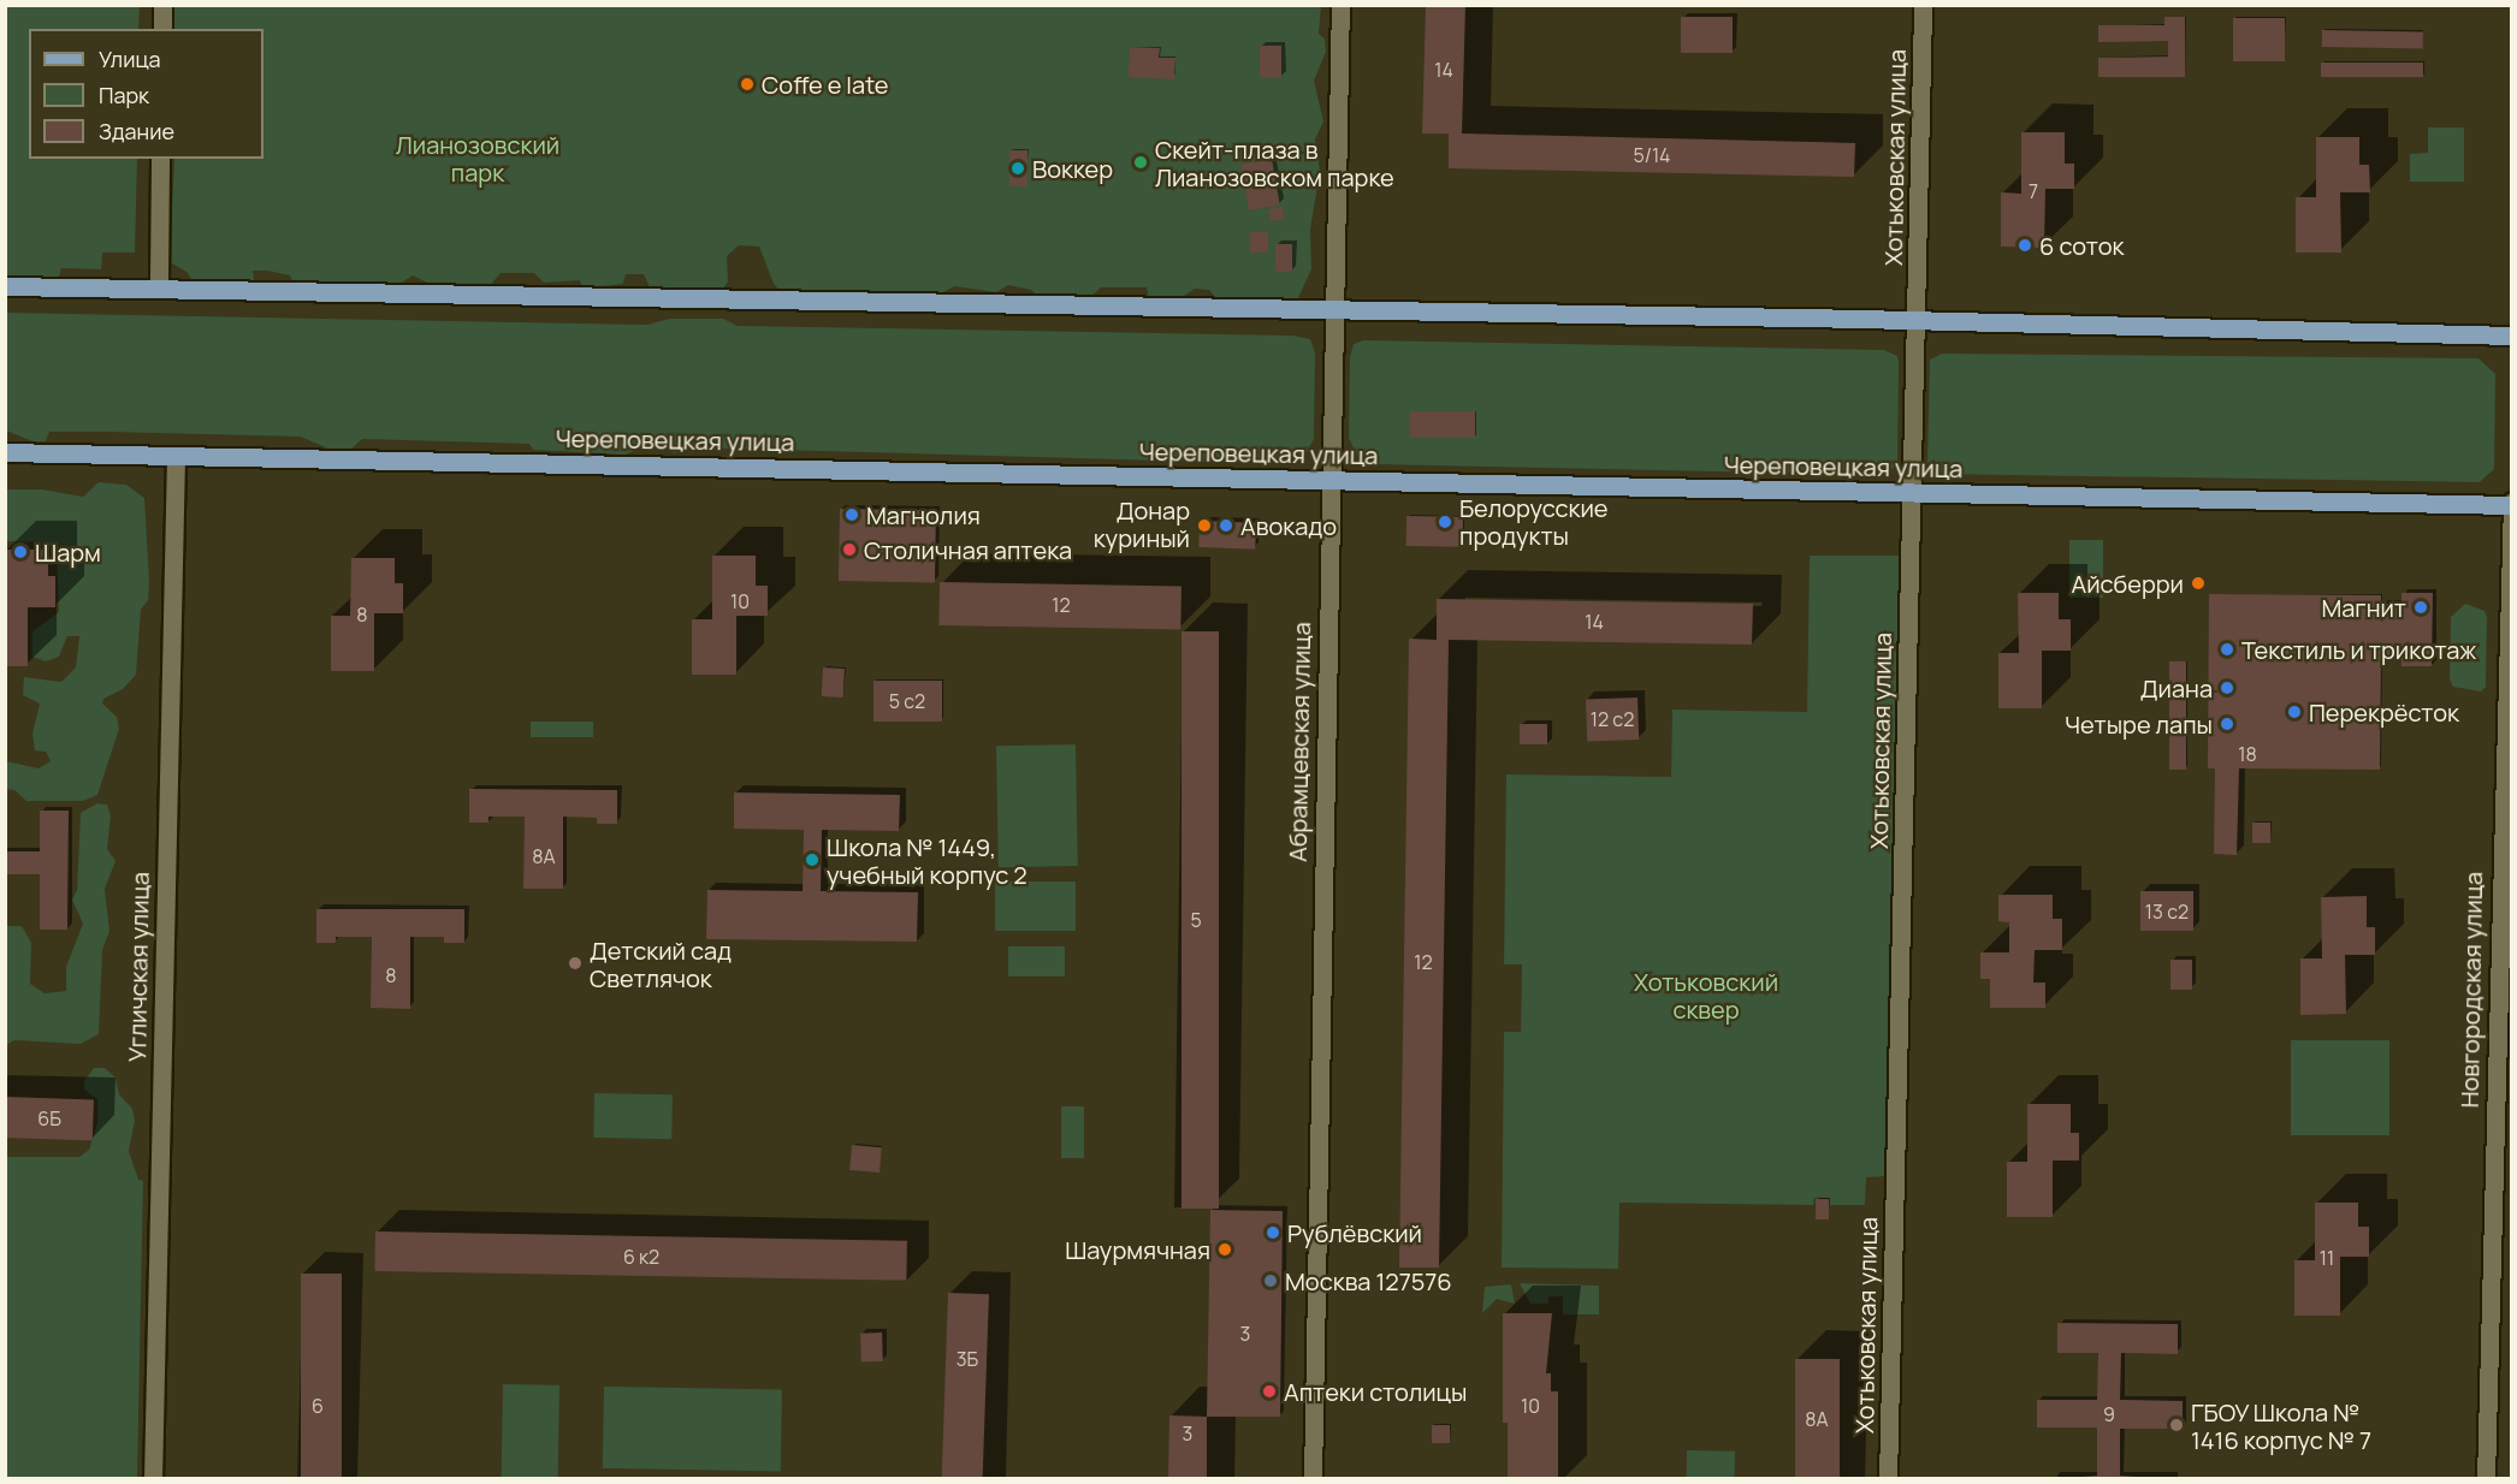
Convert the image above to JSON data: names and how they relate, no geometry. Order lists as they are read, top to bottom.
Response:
{
  "streets": {
    "main road": ["Череповецкая улица"],
    "street": [
      "Хотьковская улица",
      "Абрамцевская улица",
      "Угличская улица",
      "Новгородская улица"
    ]
  },
  "crossings": [
    ["Хотьковская улица", "Череповецкая улица"],
    ["Череповецкая улица", "Абрамцевская улица"],
    ["Череповецкая улица", "Угличская улица"],
    ["Череповецкая улица", "Новгородская улица"]
  ],
  "parks": ["Лианозовский парк", "Хотьковский сквер"],
  "places": [
    "Coffe e late",
    "Скейт-плаза в Лианозовском парке",
    "Воккер",
    "6 соток",
    "Магнолия",
    "Белорусские продукты",
    "Донар куриный",
    "Авокадо",
    "Столичная аптека",
    "Шарм",
    "Айсберри",
    "Магнит",
    "Текстиль и трикотаж",
    "Диана",
    "Перекрёсток",
    "Четыре лапы",
    "Школа № 1449, учебный корпус 2",
    "Детский сад Светлячок",
    "Рублёвский",
    "Шаурмячная",
    "Москва 127576",
    "Аптеки столицы",
    "ГБОУ Школа № 1416 корпус № 7"
  ],
  "house_numbers": [
    "14",
    "5/14",
    "7",
    "10",
    "12",
    "8",
    "14",
    "5 с2",
    "12 с2",
    "18",
    "8А",
    "13 с2",
    "5",
    "12",
    "8",
    "6Б",
    "6 к2",
    "11",
    "3",
    "3Б",
    "6",
    "10",
    "9",
    "8А",
    "3"
  ],
  "legend": ["Улица", "Парк", "Здание"]
}
